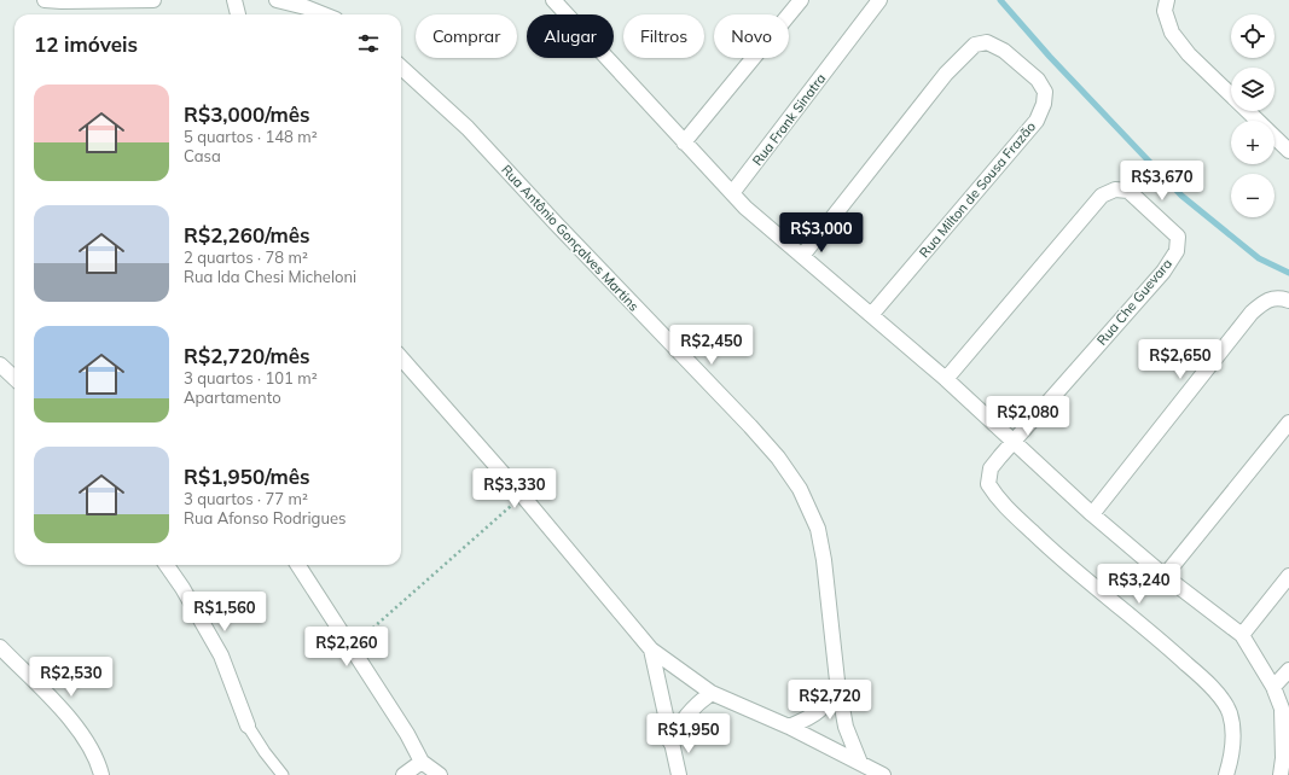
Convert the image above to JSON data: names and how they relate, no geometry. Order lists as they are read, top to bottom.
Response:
{
  "streets": {
    "street": [
      "Rua Frank Sinatra",
      "Rua Milton de Sousa Frazão",
      "Rua Antônio Gonçalves Martins",
      "Rua Che Guevara"
    ]
  },
  "page": {
    "map_buttons": ["+", "−"],
    "chip": [
      "Comprar",
      "Alugar",
      "Filtros",
      "Novo"
    ],
    "heading": "12 imóveis",
    "list": [
      {
        "name": "R$3,000/mês",
        "note": "5 quartos · 148 m² · Casa"
      },
      {
        "name": "R$2,260/mês",
        "note": "2 quartos · 78 m² · Rua Ida Chesi Micheloni"
      },
      {
        "name": "R$2,720/mês",
        "note": "3 quartos · 101 m² · Apartamento"
      },
      {
        "name": "R$1,950/mês",
        "note": "3 quartos · 77 m² · Rua Afonso Rodrigues"
      }
    ],
    "price": [
      "R$3,670",
      "R$3,000",
      "R$2,450",
      "R$2,650",
      "R$2,080",
      "R$3,330",
      "R$3,240",
      "R$1,560",
      "R$2,260",
      "R$2,530",
      "R$2,720",
      "R$1,950"
    ]
  }
}
